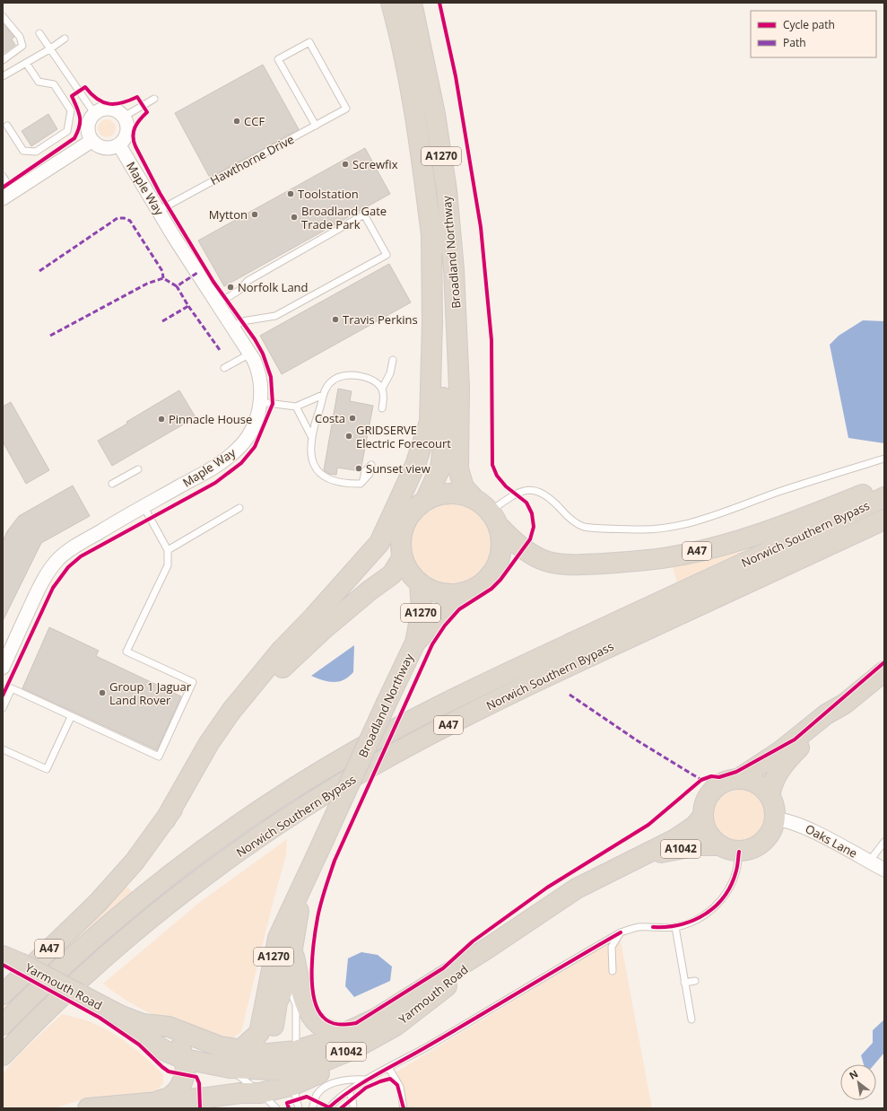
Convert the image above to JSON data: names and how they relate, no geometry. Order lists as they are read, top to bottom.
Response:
{
  "streets": {
    "highway": [
      "A1270",
      "Broadland Northway",
      "Norwich Southern Bypass",
      "A47",
      "A1042",
      "Yarmouth Road"
    ],
    "street": ["Maple Way", "Oaks Lane"],
    "lane": ["Hawthorne Drive"]
  },
  "crossings": [
    ["Hawthorne Drive", "Maple Way"],
    ["Broadland Northway", "A47"],
    ["Broadland Northway", "Yarmouth Road"],
    ["Oaks Lane", "Yarmouth Road"]
  ],
  "places": [
    "CCF",
    "Screwfix",
    "Toolstation",
    "Mytton",
    "Broadland Gate Trade Park",
    "Norfolk Land",
    "Travis Perkins",
    "Costa",
    "Pinnacle House",
    "GRIDSERVE Electric Forecourt",
    "Sunset view",
    "Group 1 Jaguar Land Rover"
  ],
  "legend": ["Cycle path", "Path"],
  "north": "top left"
}
